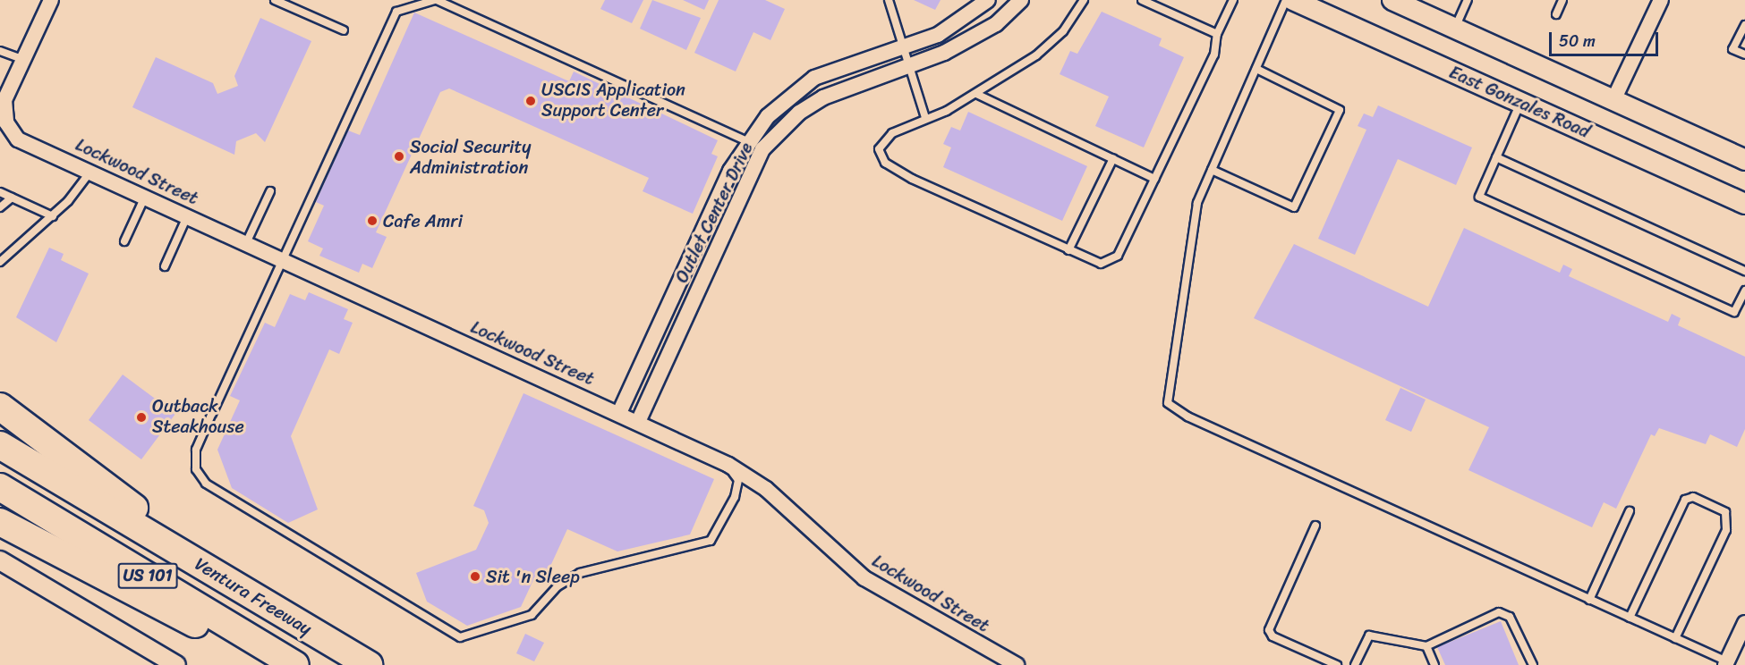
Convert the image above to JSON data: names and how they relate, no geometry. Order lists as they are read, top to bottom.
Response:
{
  "streets": {
    "highway": ["US 101", "Ventura Freeway"],
    "main road": ["East Gonzales Road"],
    "street": ["Lockwood Street", "Outlet Center Drive"]
  },
  "crossings": [
    ["Lockwood Street", "Outlet Center Drive"]
  ],
  "places": [
    "USCIS Application Support Center",
    "Social Security Administration",
    "Cafe Amri",
    "Outback Steakhouse",
    "Sit 'n Sleep"
  ],
  "scale_bar": "50 m"
}
